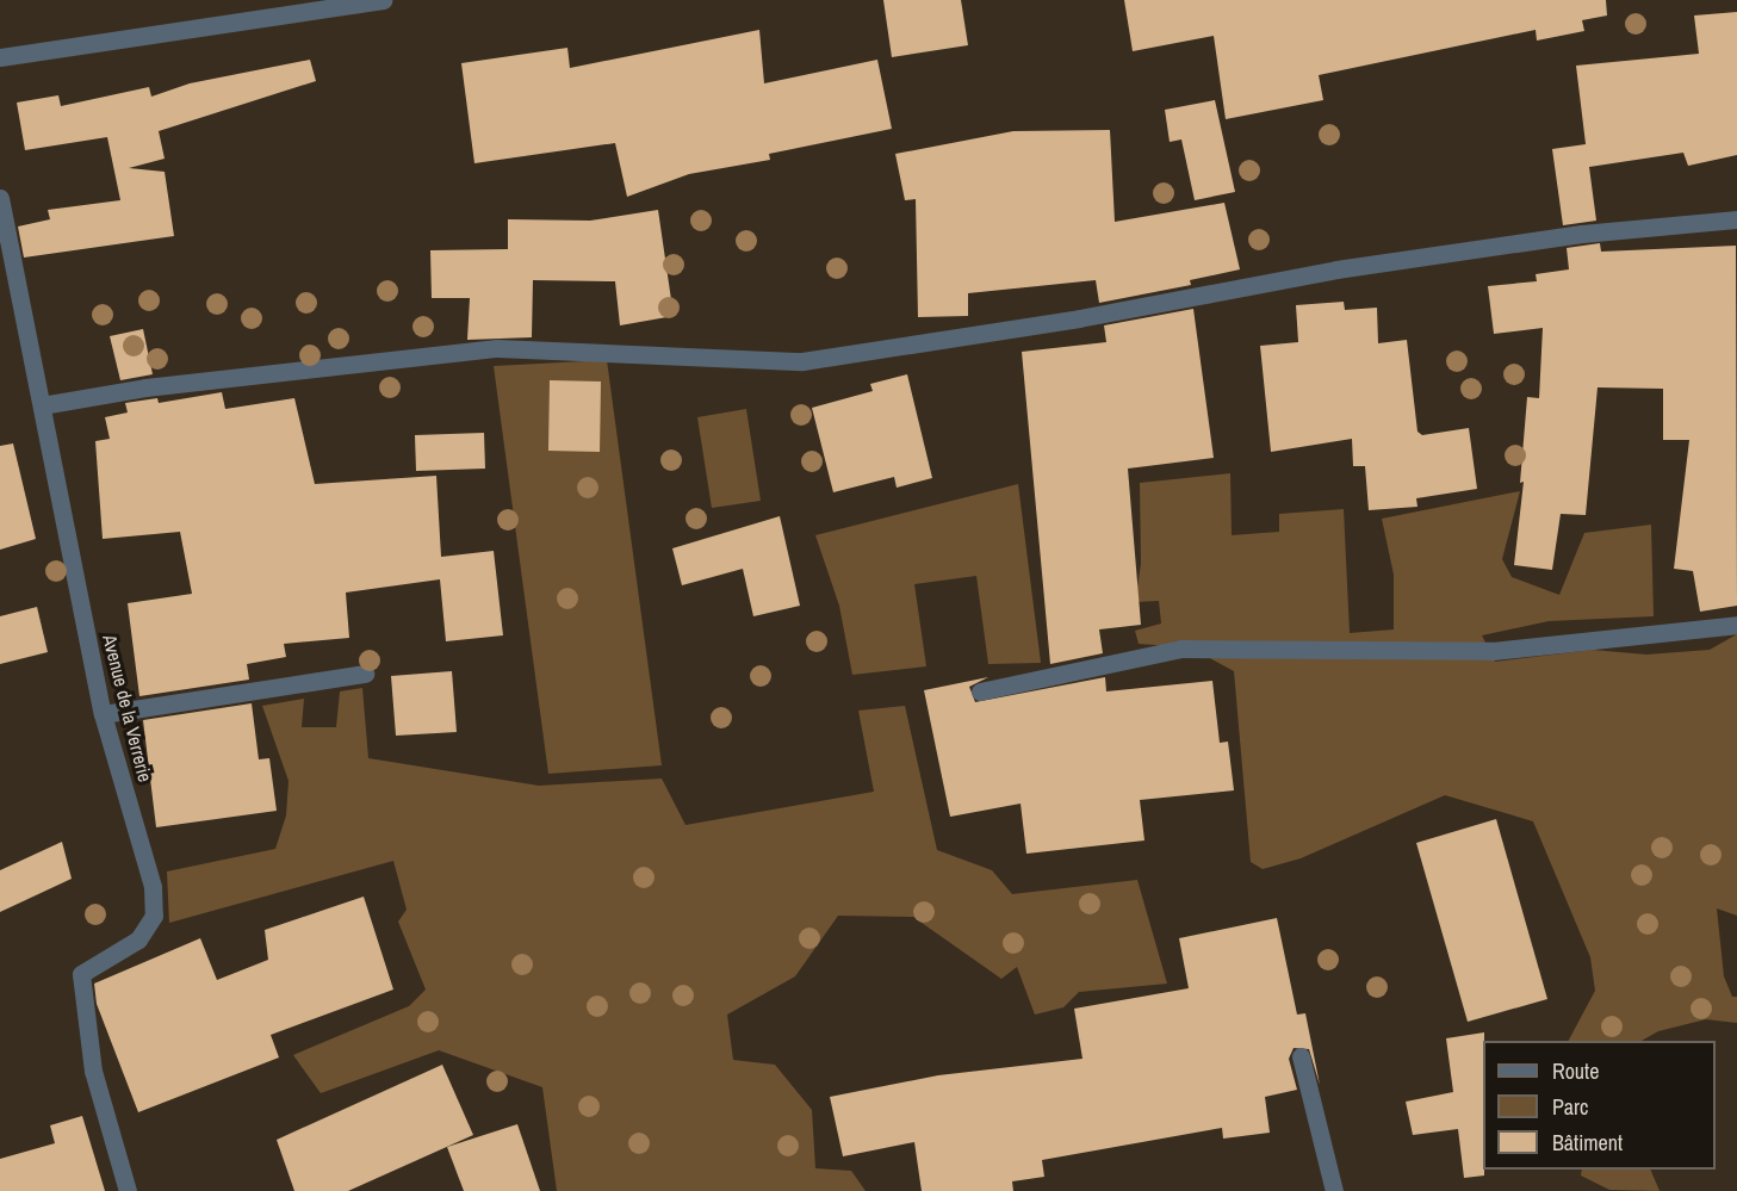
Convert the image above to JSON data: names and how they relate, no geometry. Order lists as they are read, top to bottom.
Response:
{
  "streets": {
    "street": ["Avenue de la Verrerie"]
  },
  "legend": ["Route", "Parc", "Bâtiment"]
}
